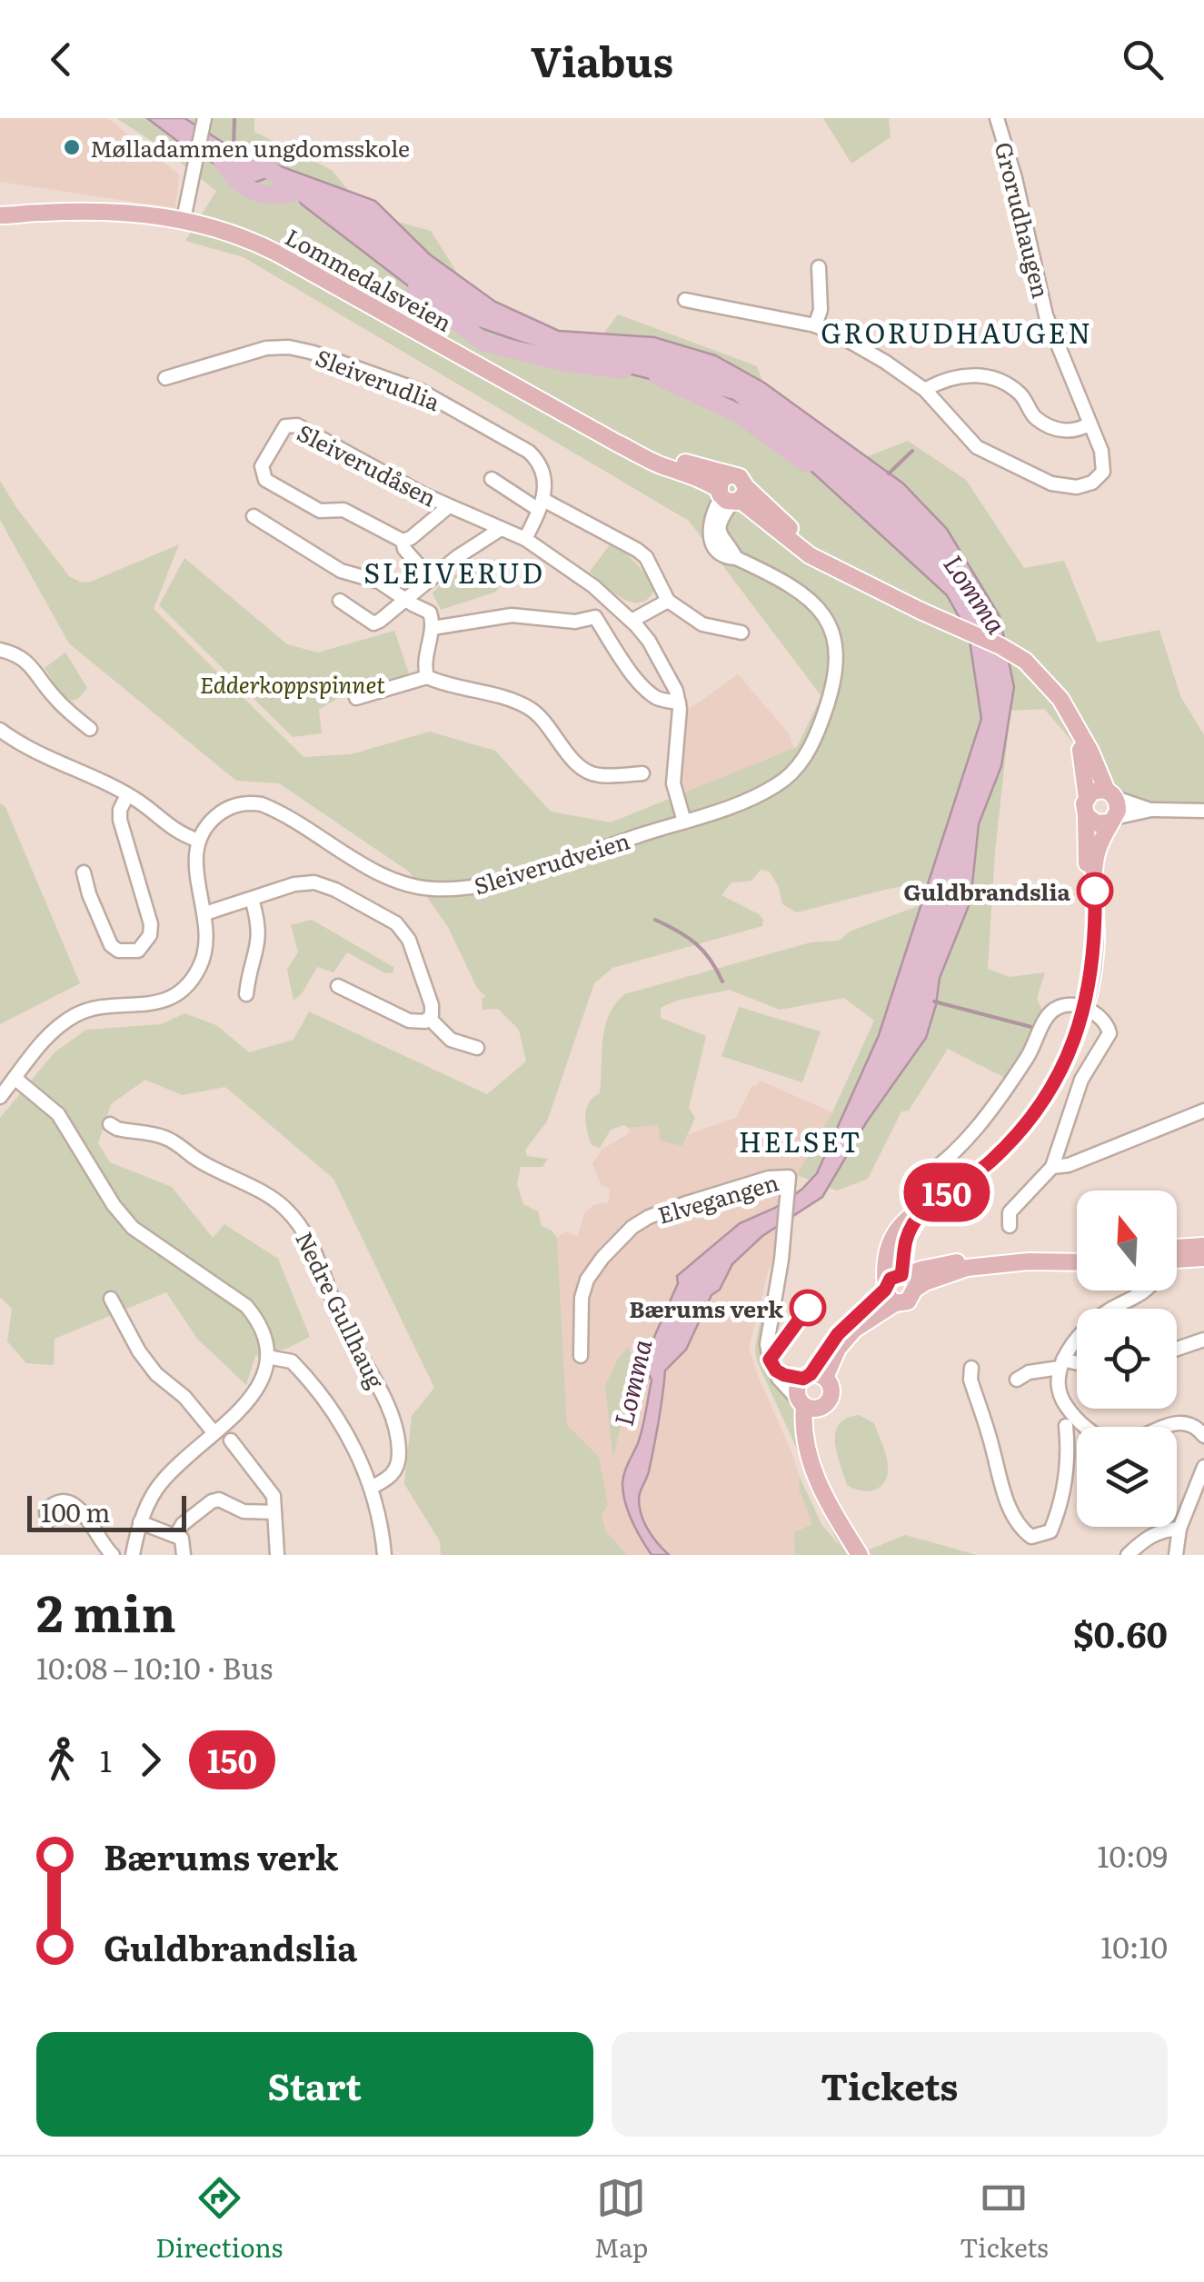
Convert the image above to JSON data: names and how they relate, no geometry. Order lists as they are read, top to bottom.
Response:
{
  "streets": {
    "main road": ["Lommedalsveien"],
    "street": [
      "Grorudhaugen",
      "Sleiverudlia",
      "Sleiverudåsen",
      "Sleiverudveien",
      "Elvegangen",
      "Nedre Gullhaug"
    ]
  },
  "crossings": [
    ["Lommedalsveien", "Sleiverudveien"],
    ["Sleiverudåsen", "Sleiverudveien"]
  ],
  "districts": ["GRORUDHAUGEN", "SLEIVERUD", "HELSET"],
  "water": ["Lomma"],
  "parks": ["Edderkoppspinnet"],
  "places": ["Mølladammen ungdomsskole", "Guldbrandslia", "Bærums verk"],
  "lines": ["bus line 150"],
  "scale_bar": "100 m",
  "north": "top",
  "page": {
    "header": "Viabus",
    "on_map": "150",
    "scale": "100 m",
    "heading": ["2 min", "10:08 – 10:10 · Bus", "$0.60"],
    "legs": ["1", "150"],
    "list": [
      {
        "name": "Bærums verk",
        "value": "10:09"
      },
      {
        "name": "Guldbrandslia",
        "value": "10:10"
      }
    ],
    "buttons": ["Start", "Tickets"],
    "tabs": ["Directions", "Map", "Tickets"]
  }
}
